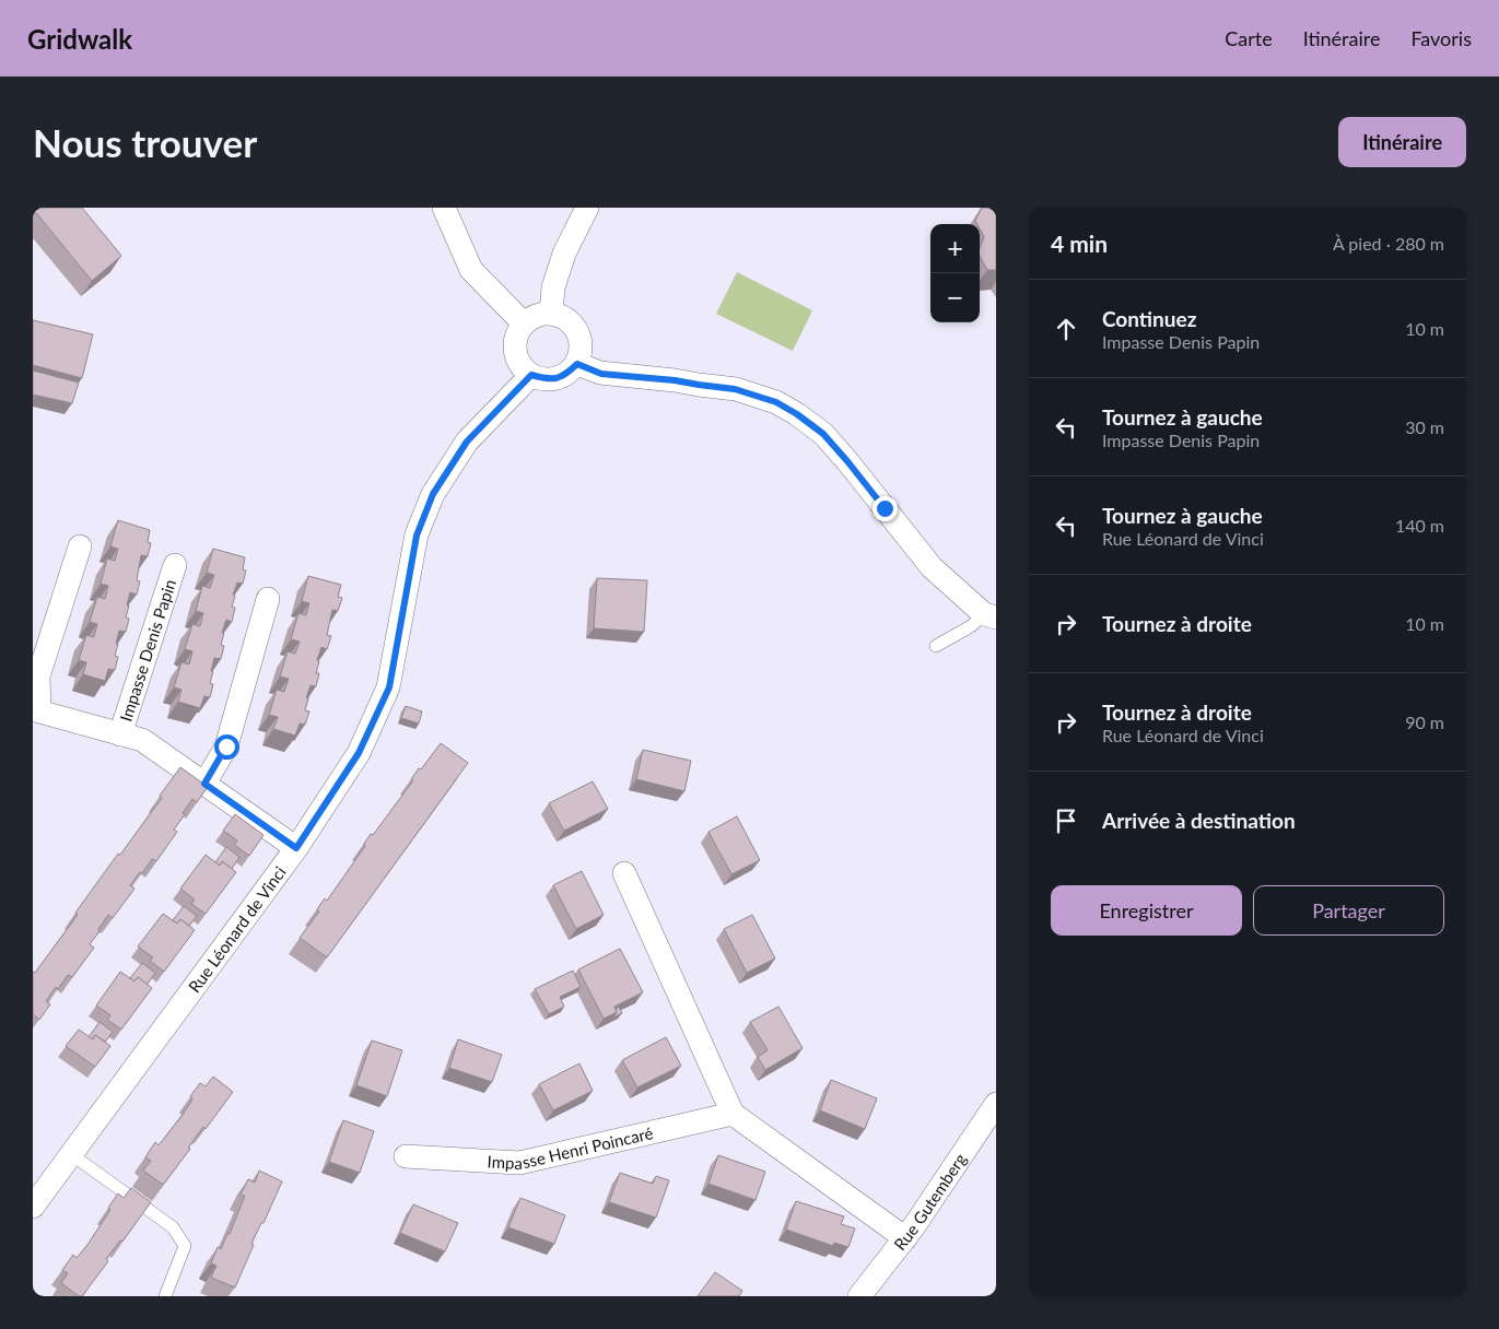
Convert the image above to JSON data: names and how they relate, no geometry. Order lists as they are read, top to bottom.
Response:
{
  "streets": {
    "street": [
      "Impasse Denis Papin",
      "Rue Léonard de Vinci",
      "Impasse Henri Poincaré",
      "Rue Gutemberg"
    ]
  },
  "crossings": [
    ["Impasse Denis Papin", "Rue Léonard de Vinci"]
  ],
  "page": {
    "header": "Gridwalk",
    "nav": ["Carte", "Itinéraire", "Favoris"],
    "buttons": [
      "Itinéraire",
      ["Enregistrer", "Partager"]
    ],
    "title": "Nous trouver",
    "heading": ["4 min", "À pied · 280 m"],
    "map_buttons": ["+", "−"],
    "list": [
      ["Continuez", "Impasse Denis Papin", "10 m"],
      ["Tournez à gauche", "Impasse Denis Papin", "30 m"],
      ["Tournez à gauche", "Rue Léonard de Vinci", "140 m"],
      ["Tournez à droite", "10 m"],
      ["Tournez à droite", "Rue Léonard de Vinci", "90 m"],
      "Arrivée à destination"
    ]
  }
}
